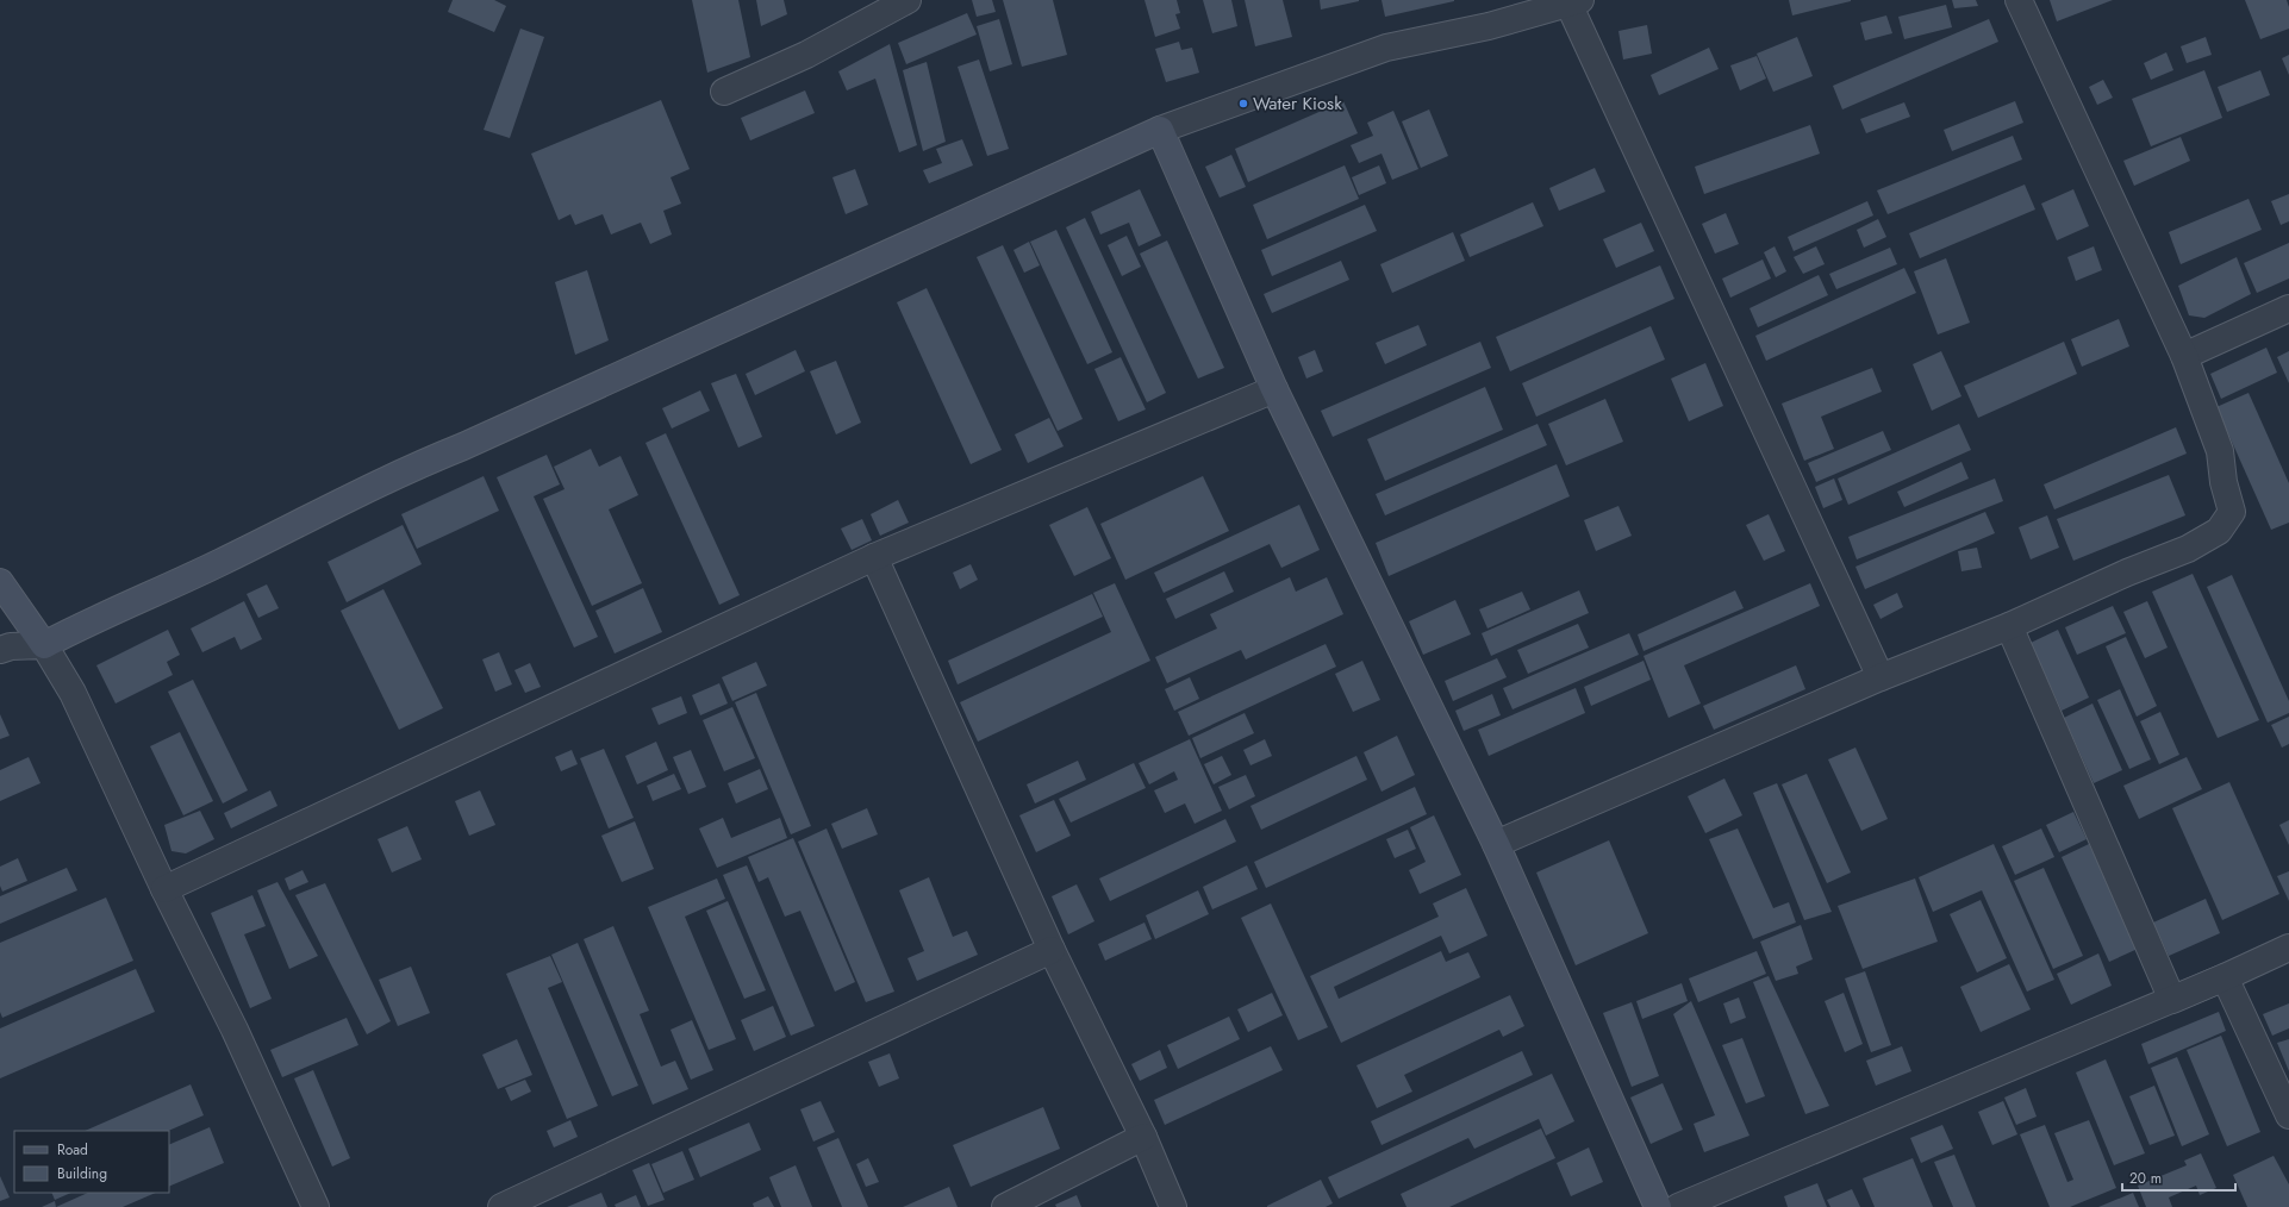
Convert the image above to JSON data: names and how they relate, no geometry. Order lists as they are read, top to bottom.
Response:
{
  "places": ["Water Kiosk"],
  "legend": ["Road", "Building"],
  "scale_bar": "20 m"
}
